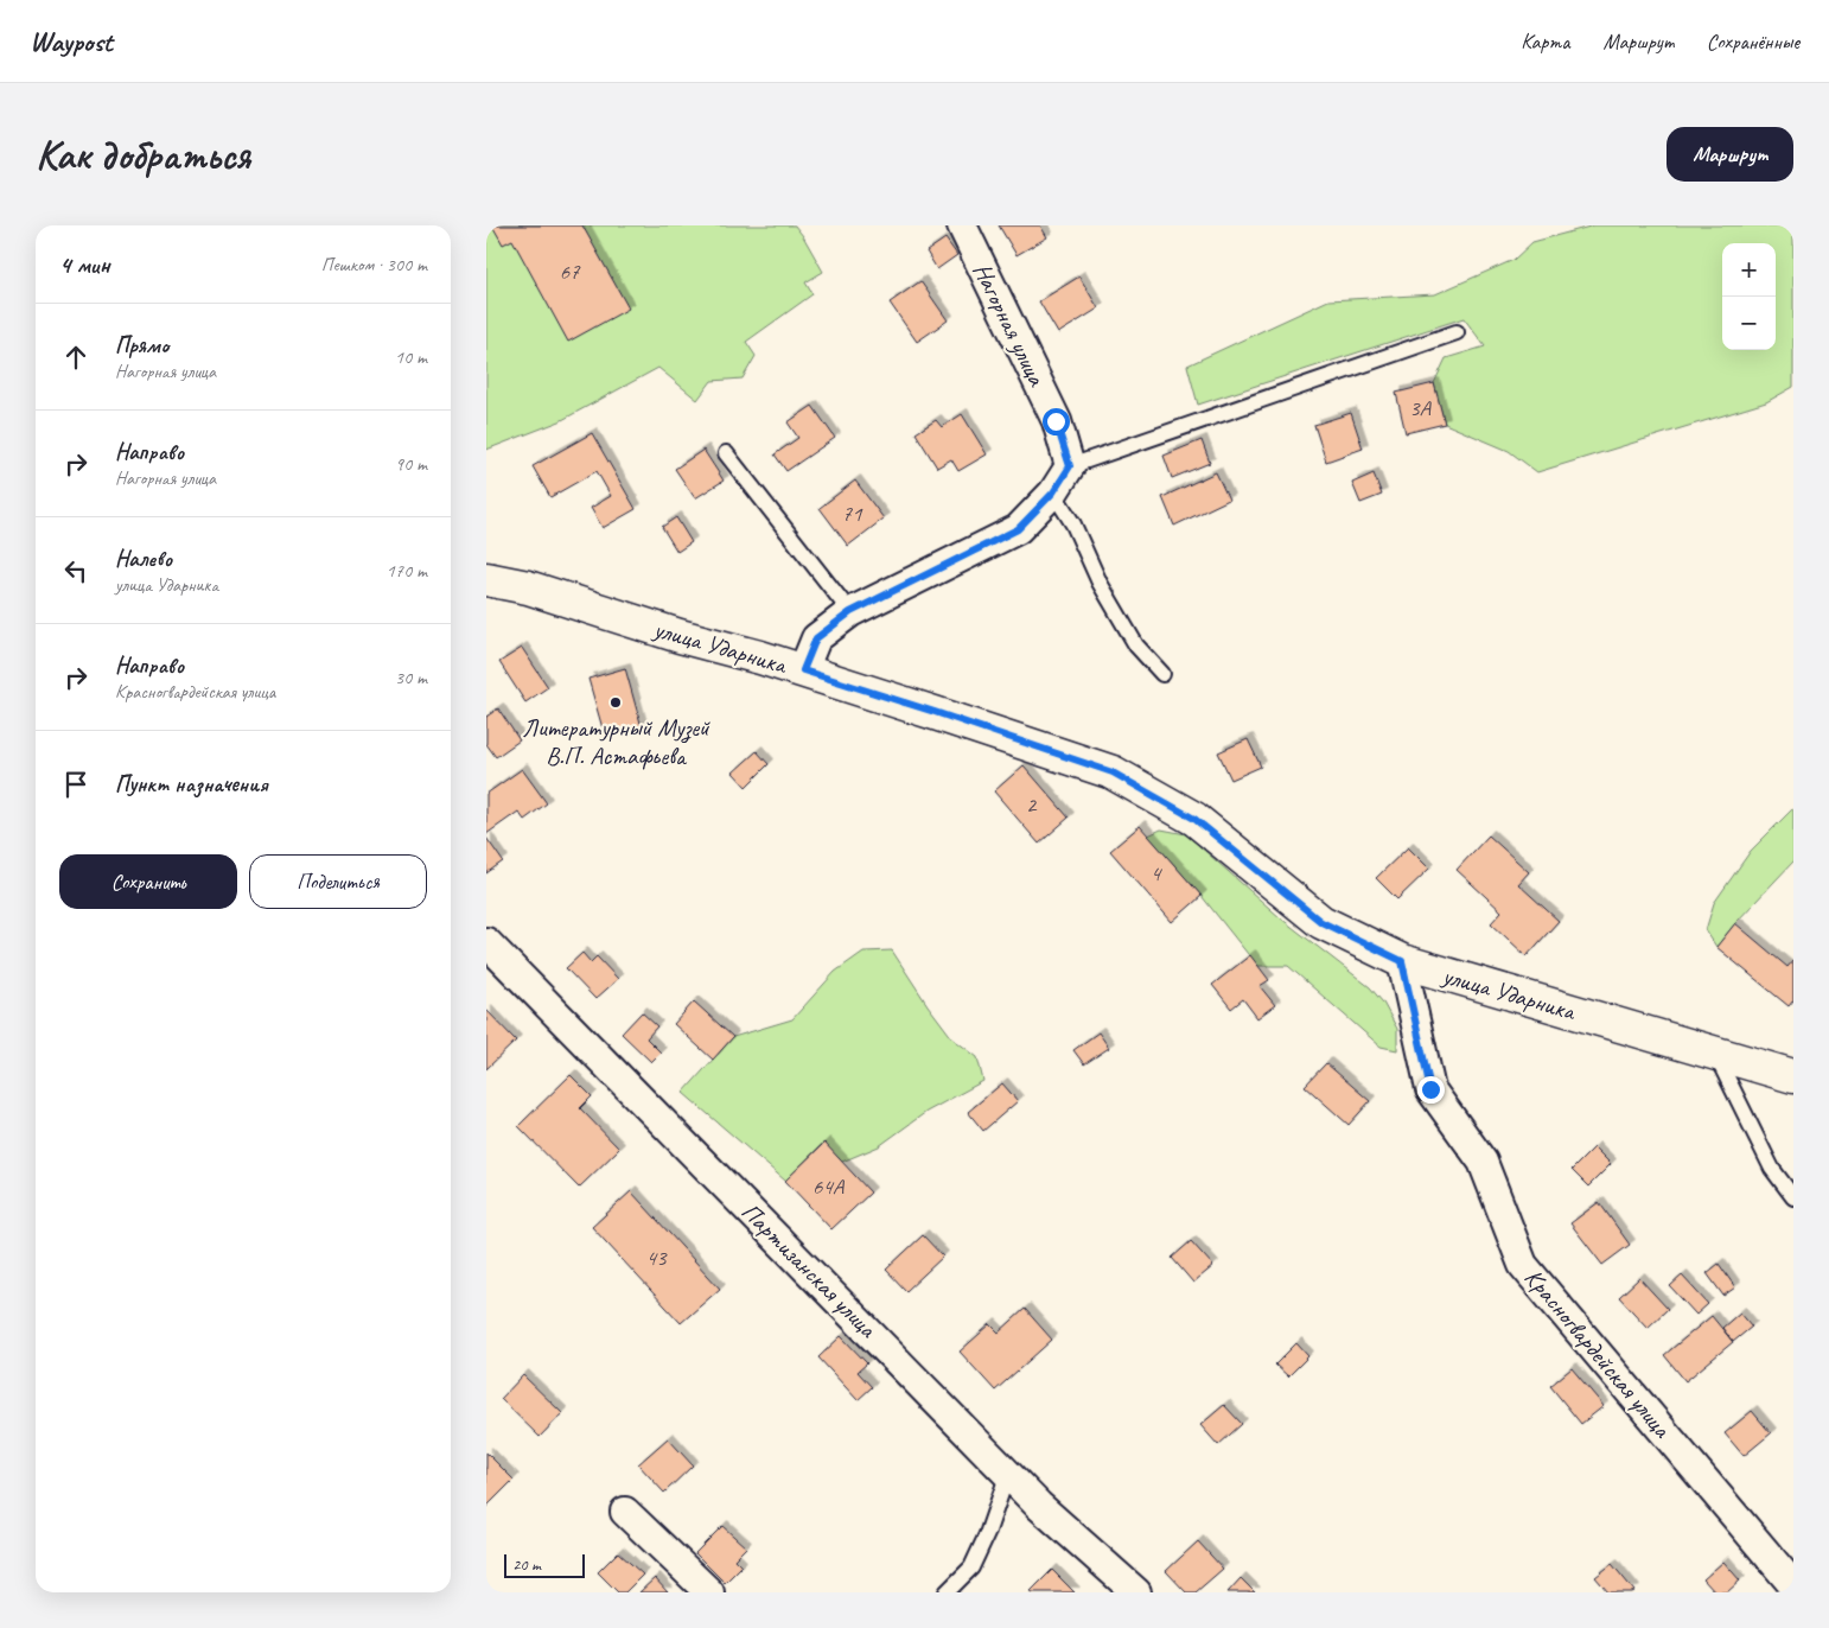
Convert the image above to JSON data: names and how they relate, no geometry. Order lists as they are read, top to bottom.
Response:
{
  "streets": {
    "main road": ["улица Ударника"],
    "street": ["Нагорная улица", "Партизанская улица", "Красногвардейская улица"]
  },
  "crossings": [
    ["улица Ударника", "Красногвардейская улица"]
  ],
  "places": ["Литературный Музей В.П. Астафьева"],
  "house_numbers": [
    "67",
    "3А",
    "71",
    "2",
    "4",
    "64А",
    "43"
  ],
  "scale_bar": "20 m",
  "page": {
    "header": "Waypost",
    "nav": ["Карта", "Маршрут", "Сохранённые"],
    "buttons": [
      "Маршрут",
      ["Сохранить", "Поделиться"]
    ],
    "title": "Как добраться",
    "heading": ["4 мин", "Пешком · 300 m"],
    "map_buttons": ["+", "−"],
    "list": [
      ["Прямо", "Нагорная улица", "10 m"],
      ["Направо", "Нагорная улица", "90 m"],
      ["Налево", "улица Ударника", "170 m"],
      ["Направо", "Красногвардейская улица", "30 m"],
      "Пункт назначения"
    ],
    "scale": "20 m"
  }
}
